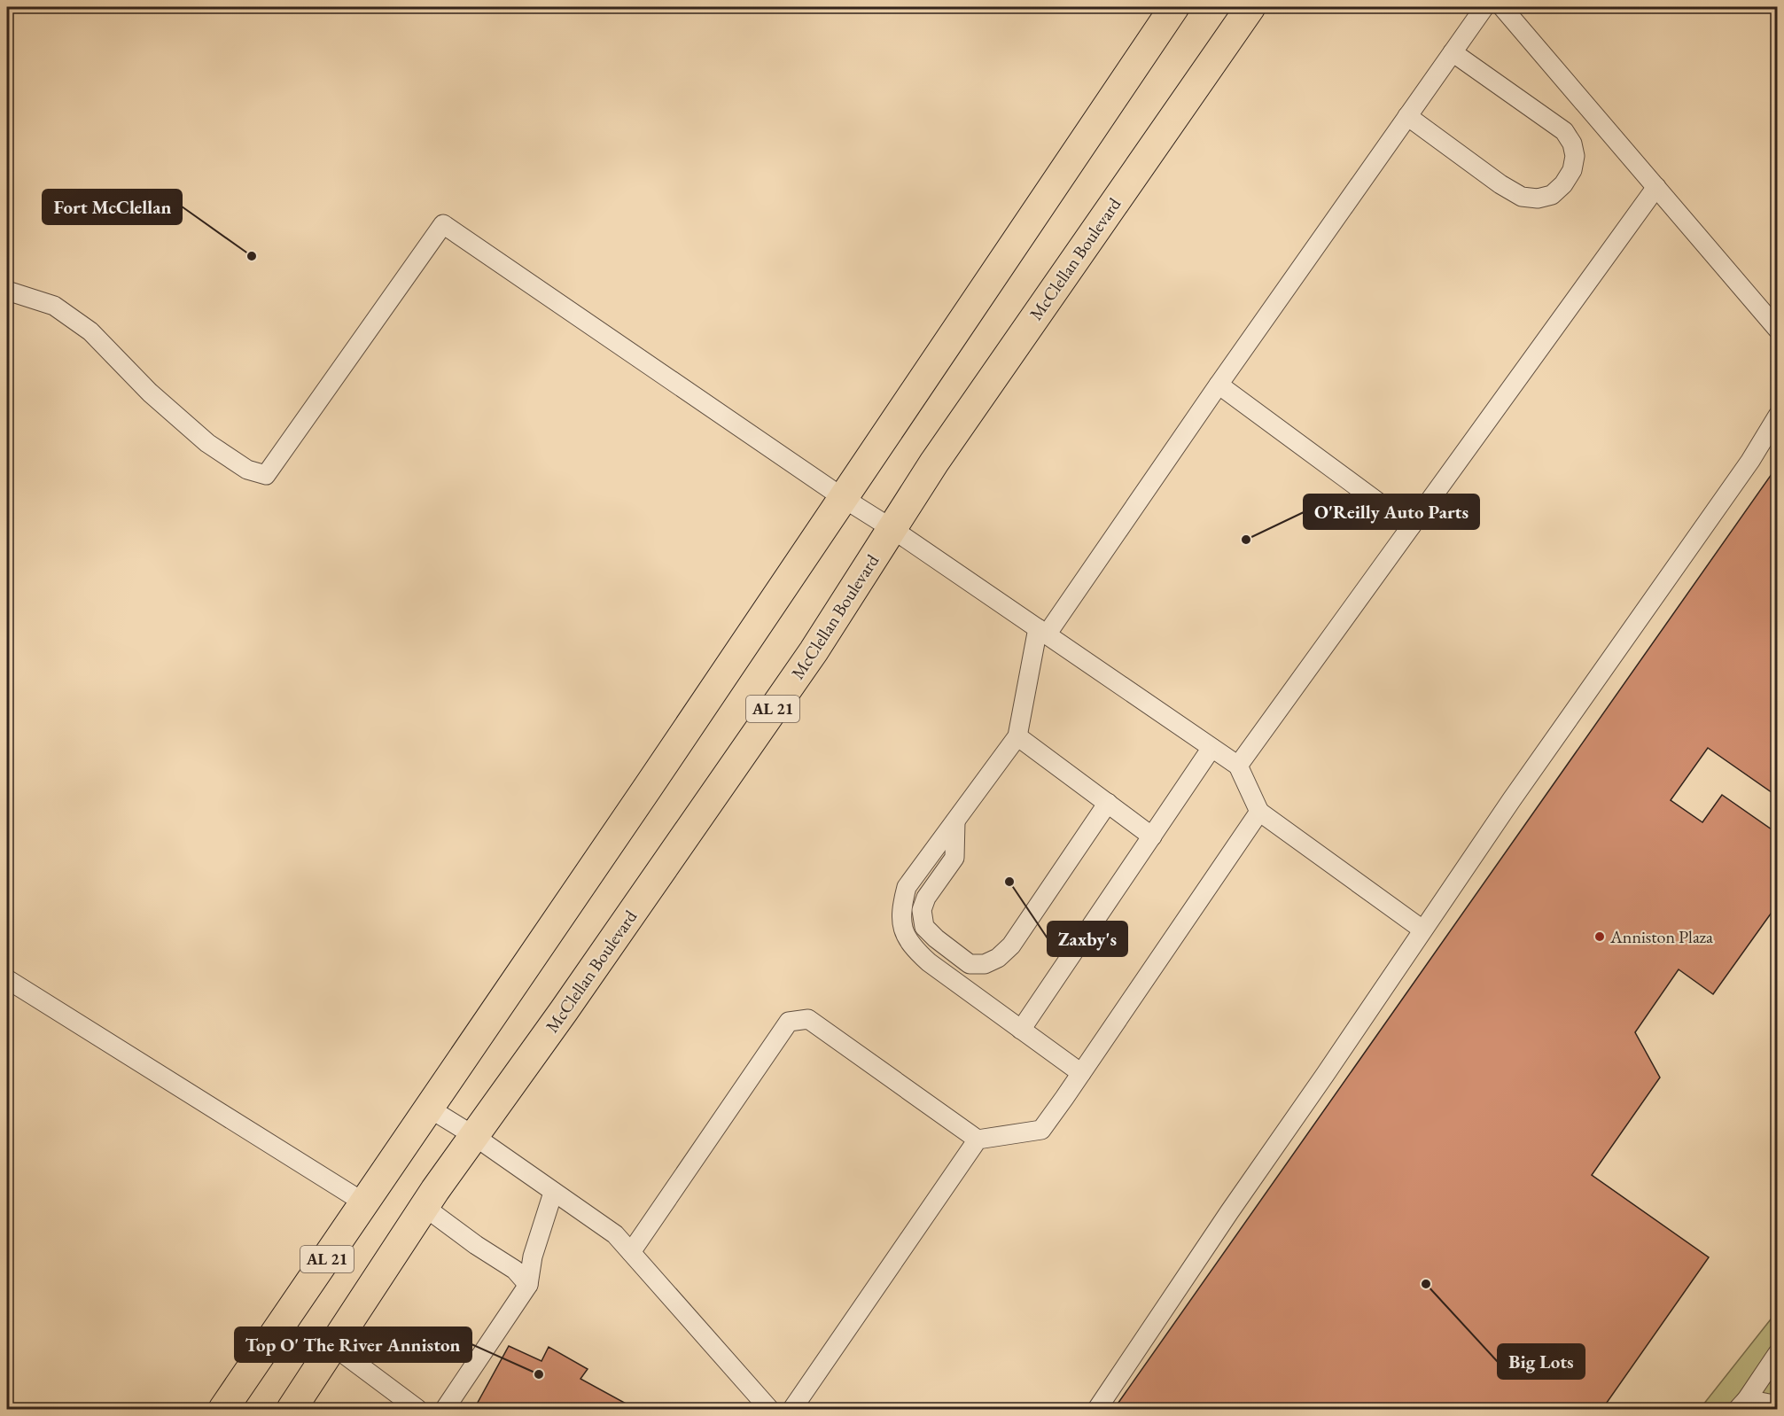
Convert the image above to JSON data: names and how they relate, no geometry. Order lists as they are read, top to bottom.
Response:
{
  "streets": {
    "highway": ["McClellan Boulevard", "AL 21"]
  },
  "places": [
    "Fort McClellan",
    "O'Reilly Auto Parts",
    "Zaxby's",
    "Anniston Plaza",
    "Big Lots",
    "Top O' The River Anniston"
  ]
}
